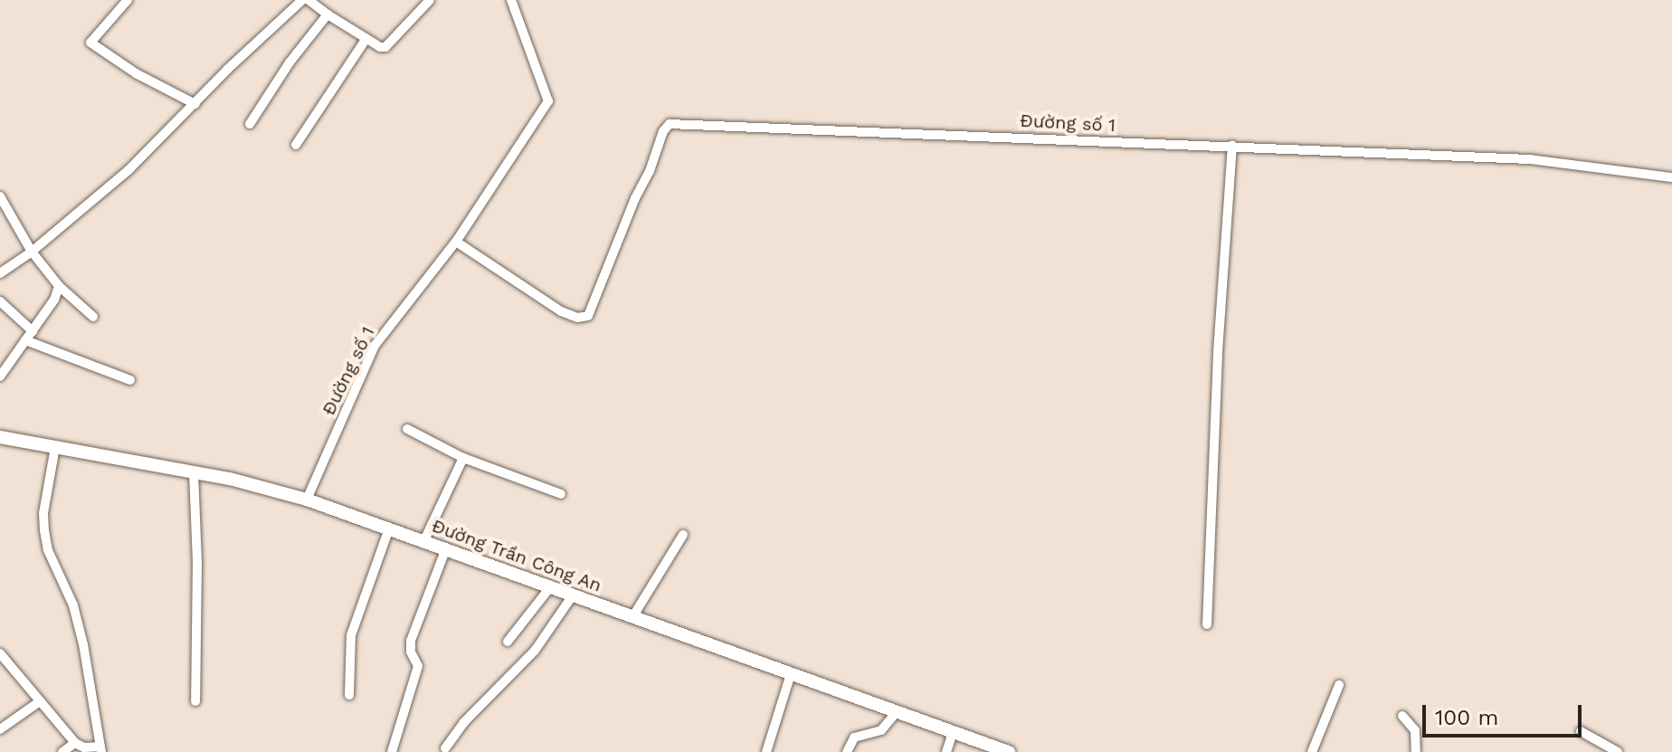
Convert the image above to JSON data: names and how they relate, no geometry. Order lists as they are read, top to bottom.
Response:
{
  "streets": {
    "main road": ["Đường Trần Công An"],
    "street": ["Đường số 1"]
  },
  "crossings": [
    ["Đường số 1", "Đường Trần Công An"]
  ],
  "scale_bar": "100 m"
}
